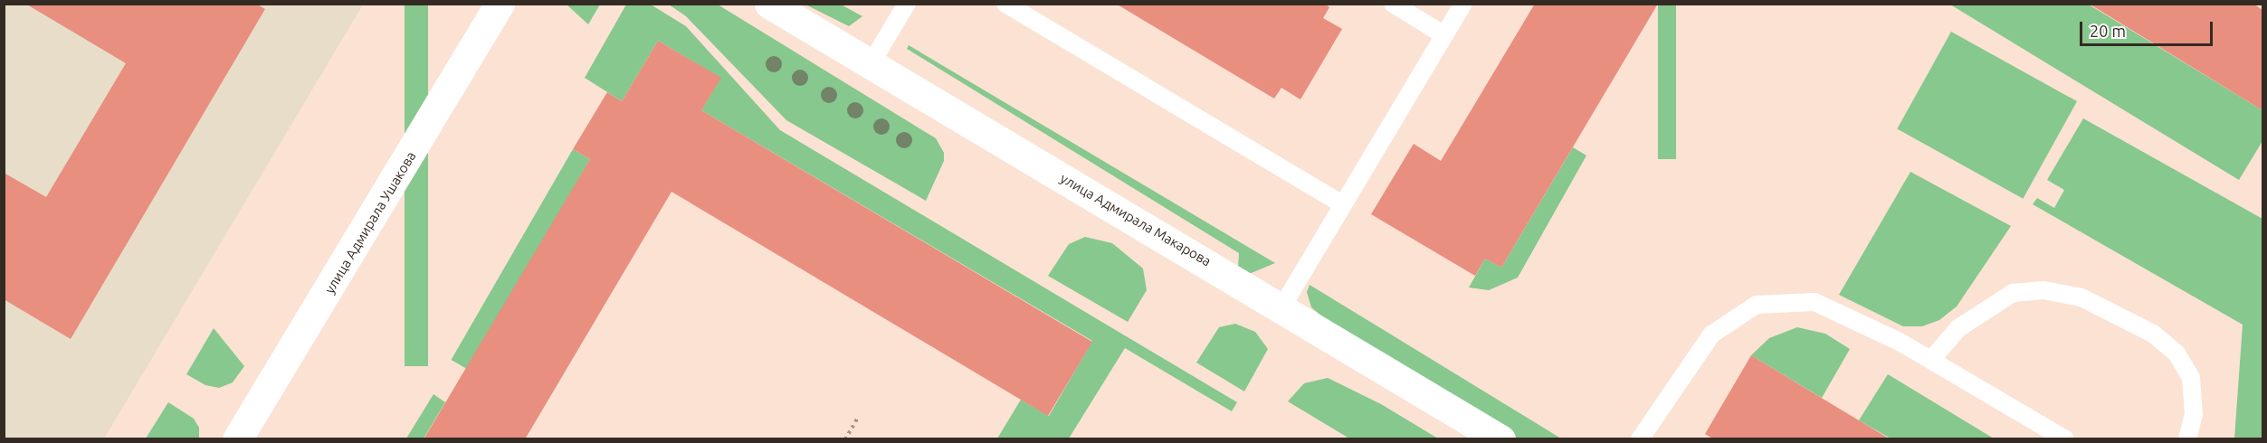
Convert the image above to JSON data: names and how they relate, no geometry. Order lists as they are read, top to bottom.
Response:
{
  "streets": {
    "street": ["улица Адмирала Макарова", "улица Адмирала Ушакова"]
  },
  "scale_bar": "20 m"
}
